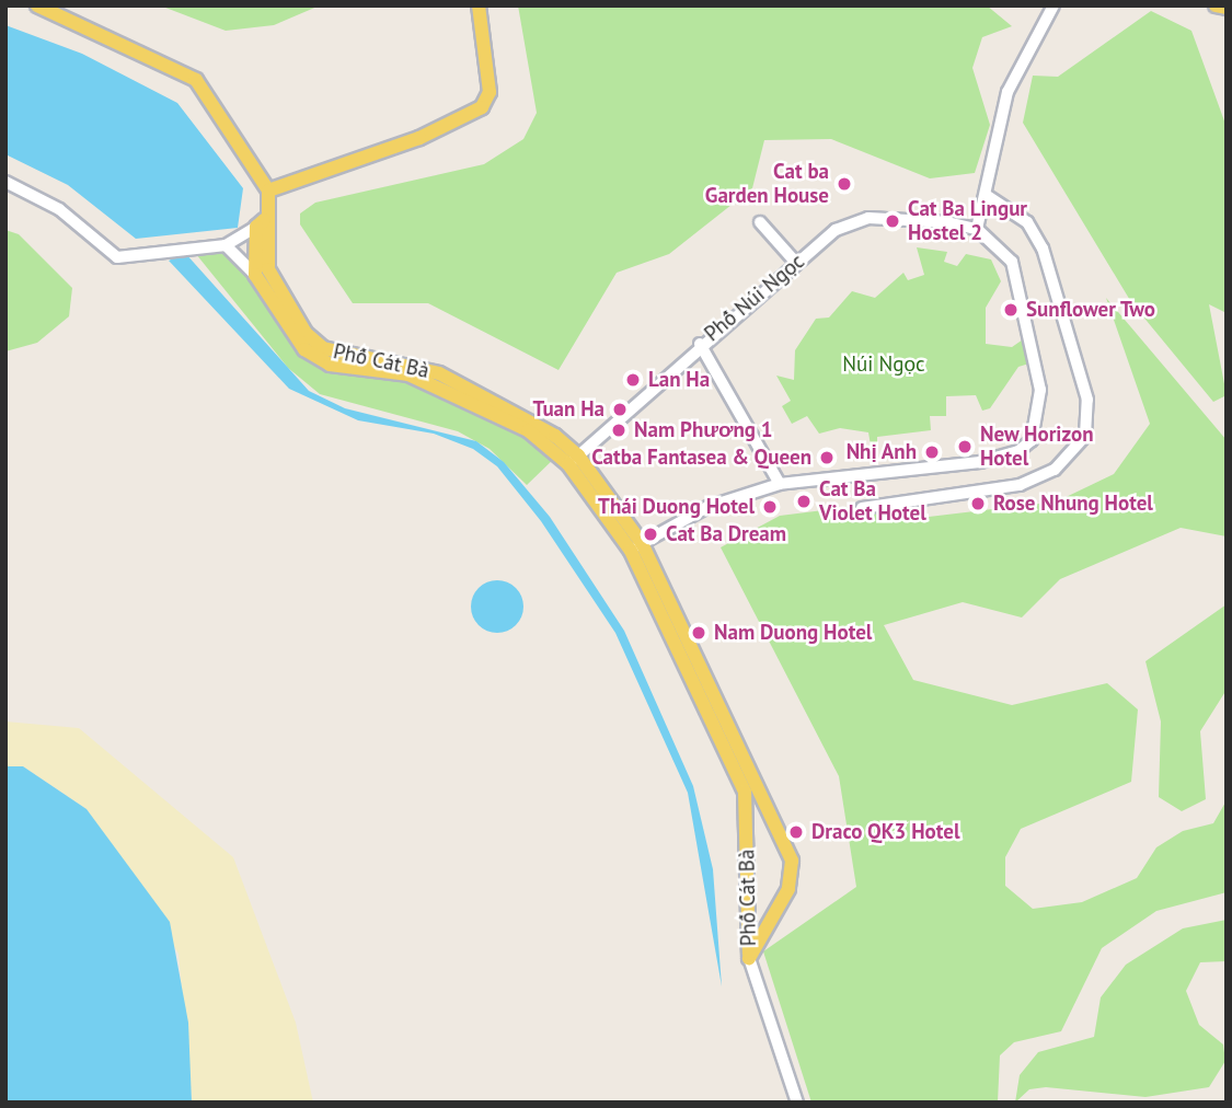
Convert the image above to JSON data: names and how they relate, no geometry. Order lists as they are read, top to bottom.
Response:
{
  "streets": {
    "main road": ["Phố Cát Bà"],
    "street": ["Phố Núi Ngọc"]
  },
  "crossings": [
    ["Phố Núi Ngọc", "Phố Cát Bà"]
  ],
  "parks": ["Núi Ngọc"],
  "places": [
    "Cat ba Garden House",
    "Cat Ba Lingur Hostel 2",
    "Sunflower Two",
    "Lan Ha",
    "Tuan Ha",
    "Nam Phương 1",
    "New Horizon Hotel",
    "Nhị Anh",
    "Catba Fantasea & Queen",
    "Cat Ba Violet Hotel",
    "Rose Nhung Hotel",
    "Thái Duong Hotel",
    "Cat Ba Dream",
    "Nam Duong Hotel",
    "Draco QK3 Hotel"
  ]
}
